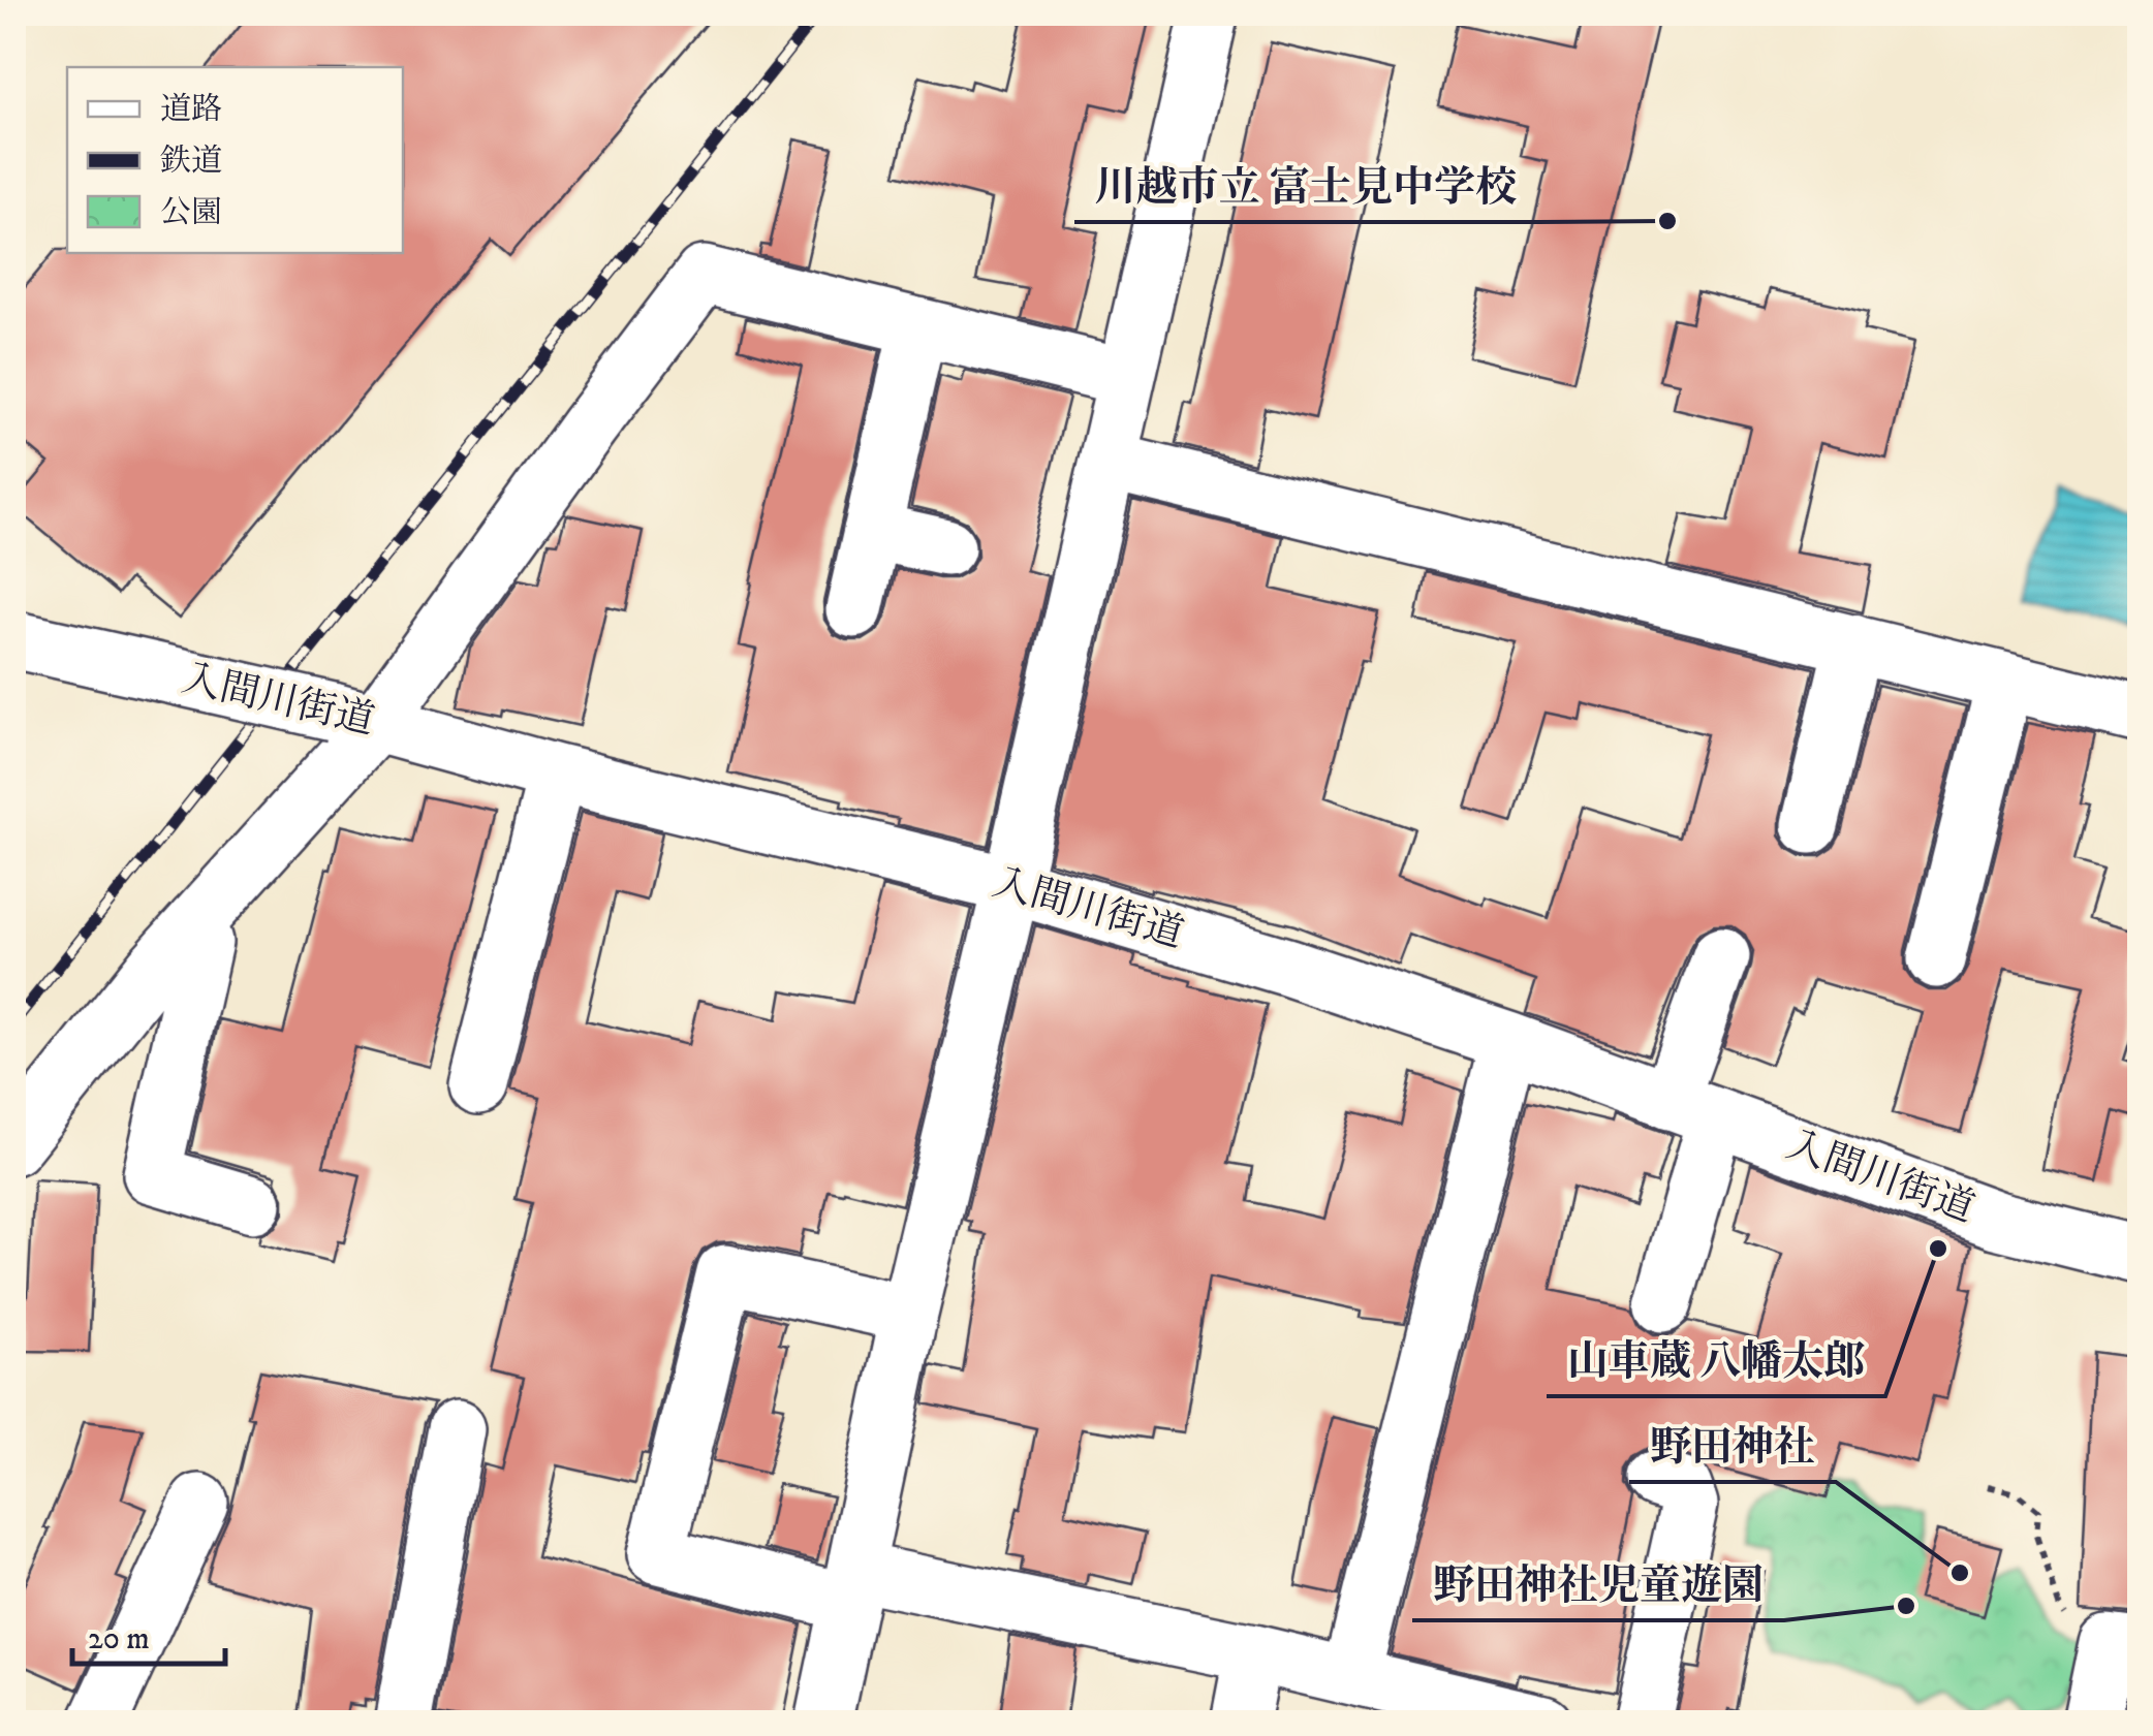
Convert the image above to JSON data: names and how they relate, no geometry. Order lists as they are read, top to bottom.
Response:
{
  "streets": {
    "street": ["入間川街道"]
  },
  "places": [
    "川越市立 富士見中学校",
    "山車蔵 八幡太郎",
    "野田神社",
    "野田神社児童遊園"
  ],
  "legend": ["道路", "鉄道", "公園"],
  "scale_bar": "20 m"
}
